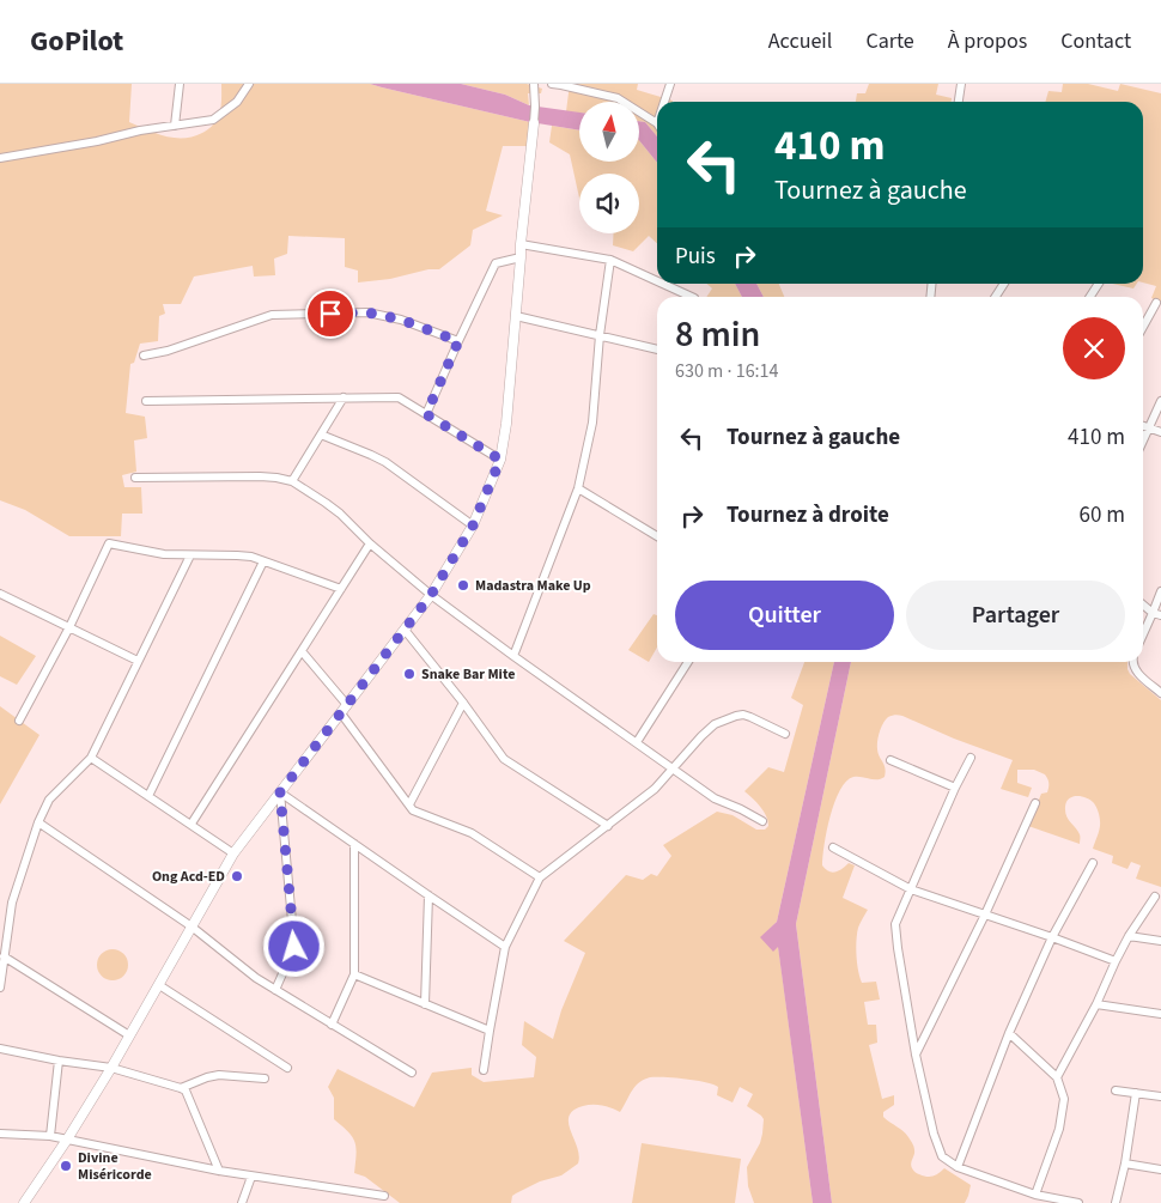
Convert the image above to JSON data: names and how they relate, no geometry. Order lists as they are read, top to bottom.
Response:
{
  "places": [
    "Madastra Make Up",
    "Snake Bar Mite",
    "Ong Acd-ED",
    "Divine Miséricorde"
  ],
  "north": "top",
  "page": {
    "header": "GoPilot",
    "nav": [
      "Accueil",
      "Carte",
      "À propos",
      "Contact"
    ],
    "turn": ["410 m", "Tournez à gauche"],
    "then": "Puis",
    "heading": ["8 min", "630 m · 16:14"],
    "list": [
      {
        "name": "Tournez à gauche",
        "value": "410 m"
      },
      {
        "name": "Tournez à droite",
        "value": "60 m"
      }
    ],
    "buttons": ["Quitter", "Partager"]
  }
}
